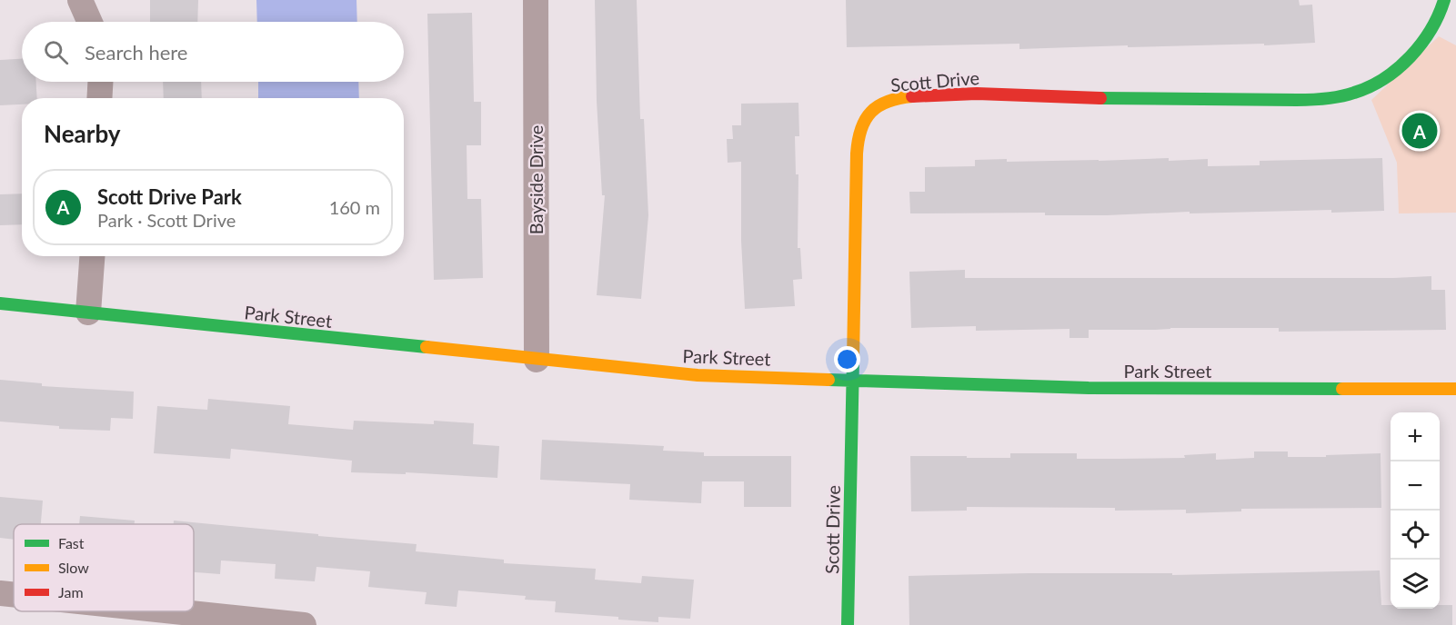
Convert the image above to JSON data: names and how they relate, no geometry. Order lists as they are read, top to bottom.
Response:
{
  "streets": {
    "street": ["Scott Drive", "Bayside Drive", "Park Street"]
  },
  "crossings": [
    ["Scott Drive", "Park Street"],
    ["Bayside Drive", "Park Street"]
  ],
  "legend": ["Fast", "Slow", "Jam"],
  "page": {
    "search": "Search here",
    "heading": "Nearby",
    "pins": "A",
    "list": [
      {
        "mark": "A",
        "name": "Scott Drive Park",
        "note": "Park · Scott Drive",
        "value": "160 m"
      }
    ],
    "map_buttons": ["+", "−"]
  }
}
